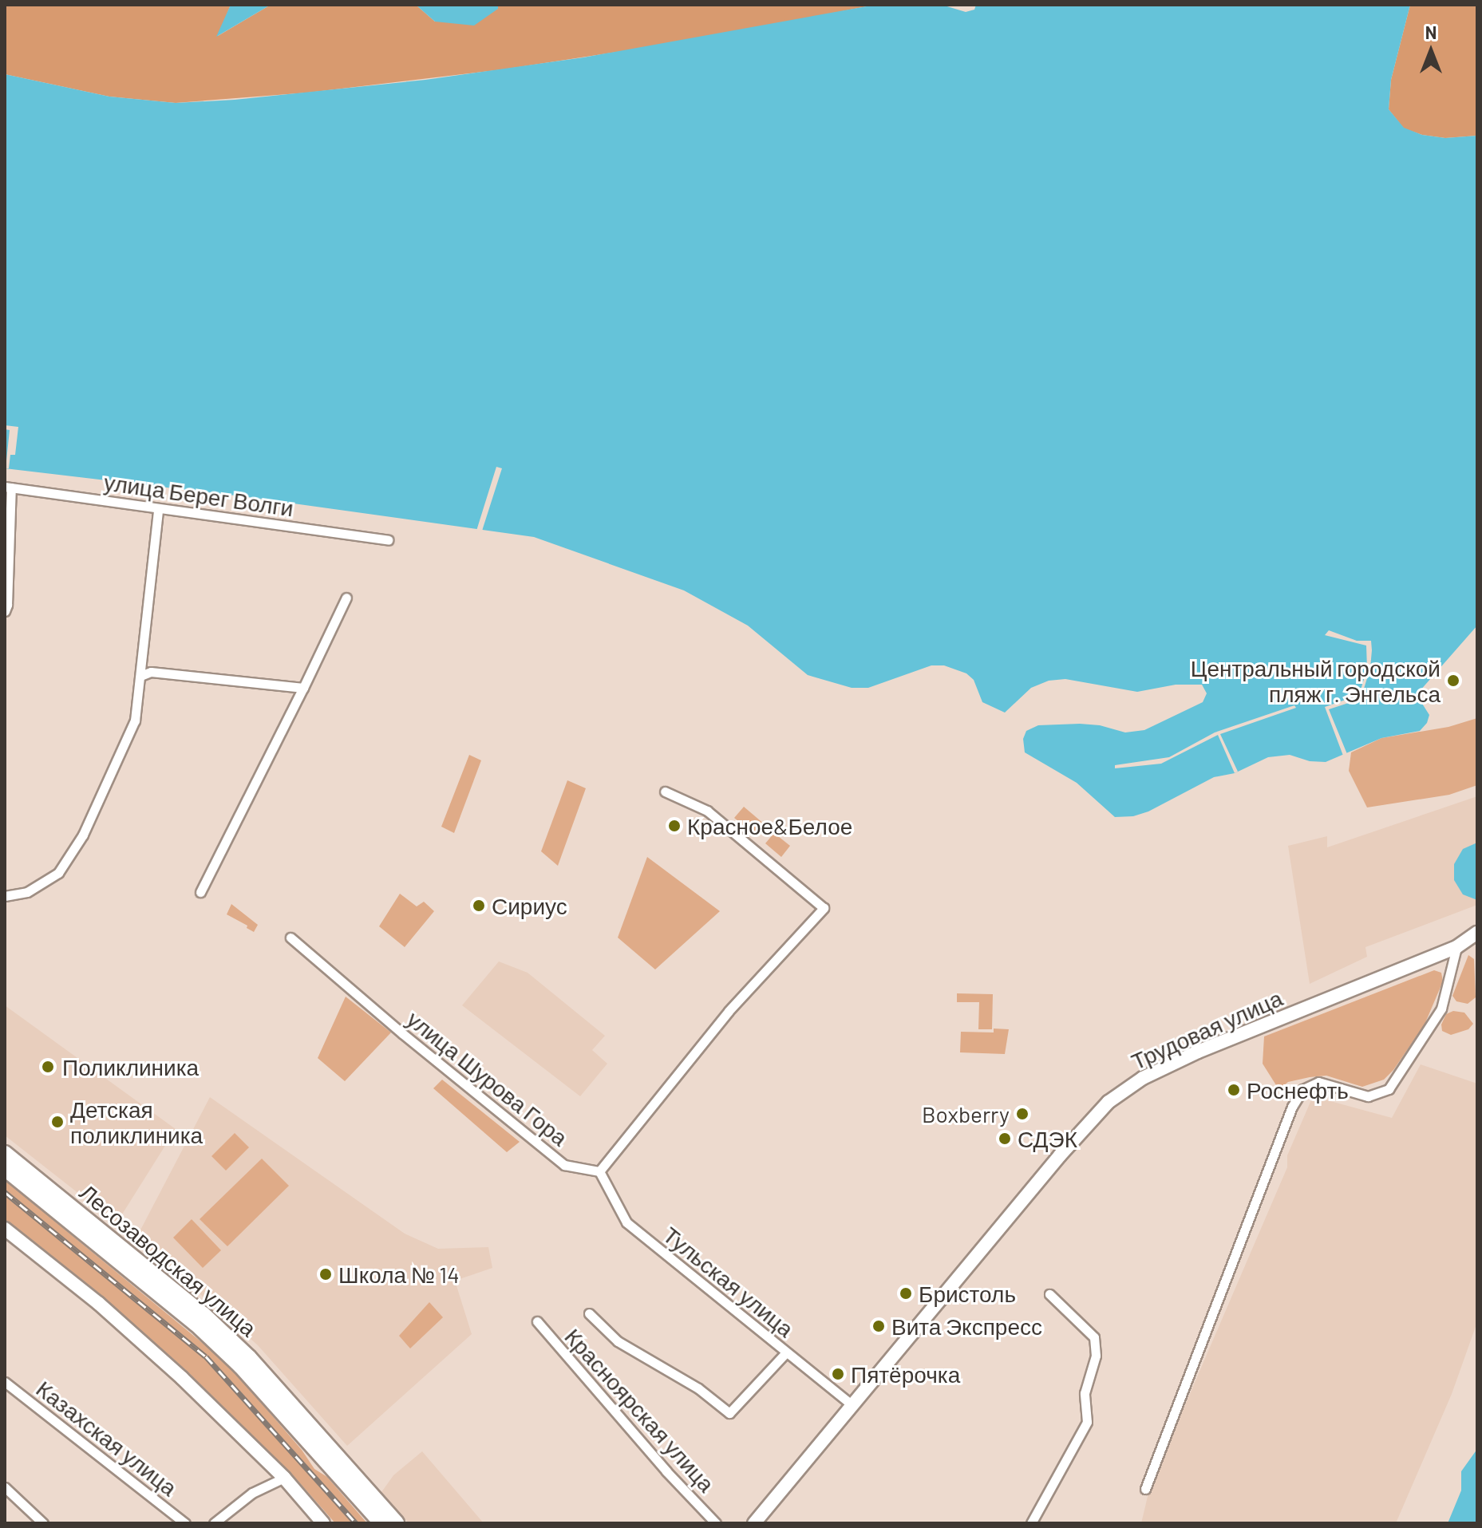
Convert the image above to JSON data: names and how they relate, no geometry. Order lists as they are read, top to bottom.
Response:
{
  "streets": {
    "main road": ["Трудовая улица", "Лесозаводская улица"],
    "street": [
      "улица Берег Волги",
      "улица Шурова Гора",
      "Тульская улица",
      "Красноярская улица",
      "Казахская улица"
    ]
  },
  "crossings": [
    ["Трудовая улица", "Тульская улица"],
    ["улица Шурова Гора", "Тульская улица"]
  ],
  "places": [
    "Центральный городской пляж г. Энгельса",
    "Красное&Белое",
    "Сириус",
    "Поликлиника",
    "Роснефть",
    "Boxberry",
    "Детская поликлиника",
    "СДЭК",
    "Школа № 14",
    "Бристоль",
    "Вита Экспресс",
    "Пятёрочка"
  ],
  "north": "top"
}
